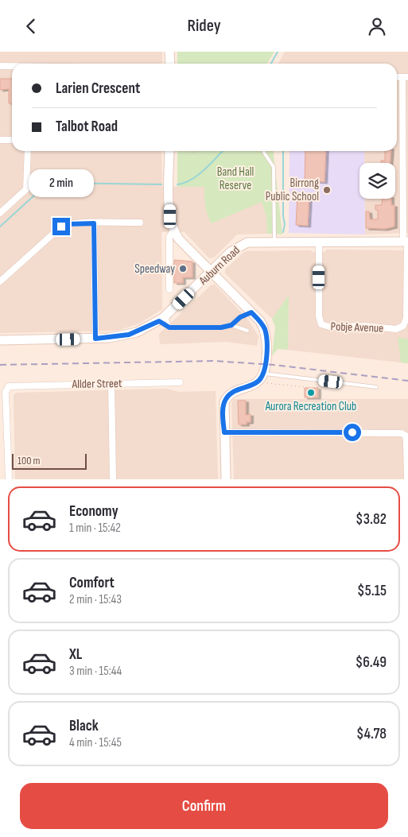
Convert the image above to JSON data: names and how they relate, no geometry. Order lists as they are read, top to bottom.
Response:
{
  "streets": {
    "main road": ["Auburn Road"],
    "street": ["Pobje Avenue", "Allder Street"]
  },
  "crossings": [
    ["Auburn Road", "Pobje Avenue"]
  ],
  "parks": ["Band Hall Reserve"],
  "places": ["Birrong Public School", "Speedway", "Aurora Recreation Club"],
  "scale_bar": "100 m",
  "page": {
    "header": "Ridey",
    "banner": ["Larien Crescent", "Talbot Road"],
    "bubble": "2 min",
    "scale": "100 m",
    "list": [
      {
        "name": "Economy",
        "note": "1 min · 15:42",
        "value": "$3.82"
      },
      {
        "name": "Comfort",
        "note": "2 min · 15:43",
        "value": "$5.15"
      },
      {
        "name": "XL",
        "note": "3 min · 15:44",
        "value": "$6.49"
      },
      {
        "name": "Black",
        "note": "4 min · 15:45",
        "value": "$4.78"
      }
    ],
    "buttons": "Confirm"
  }
}
